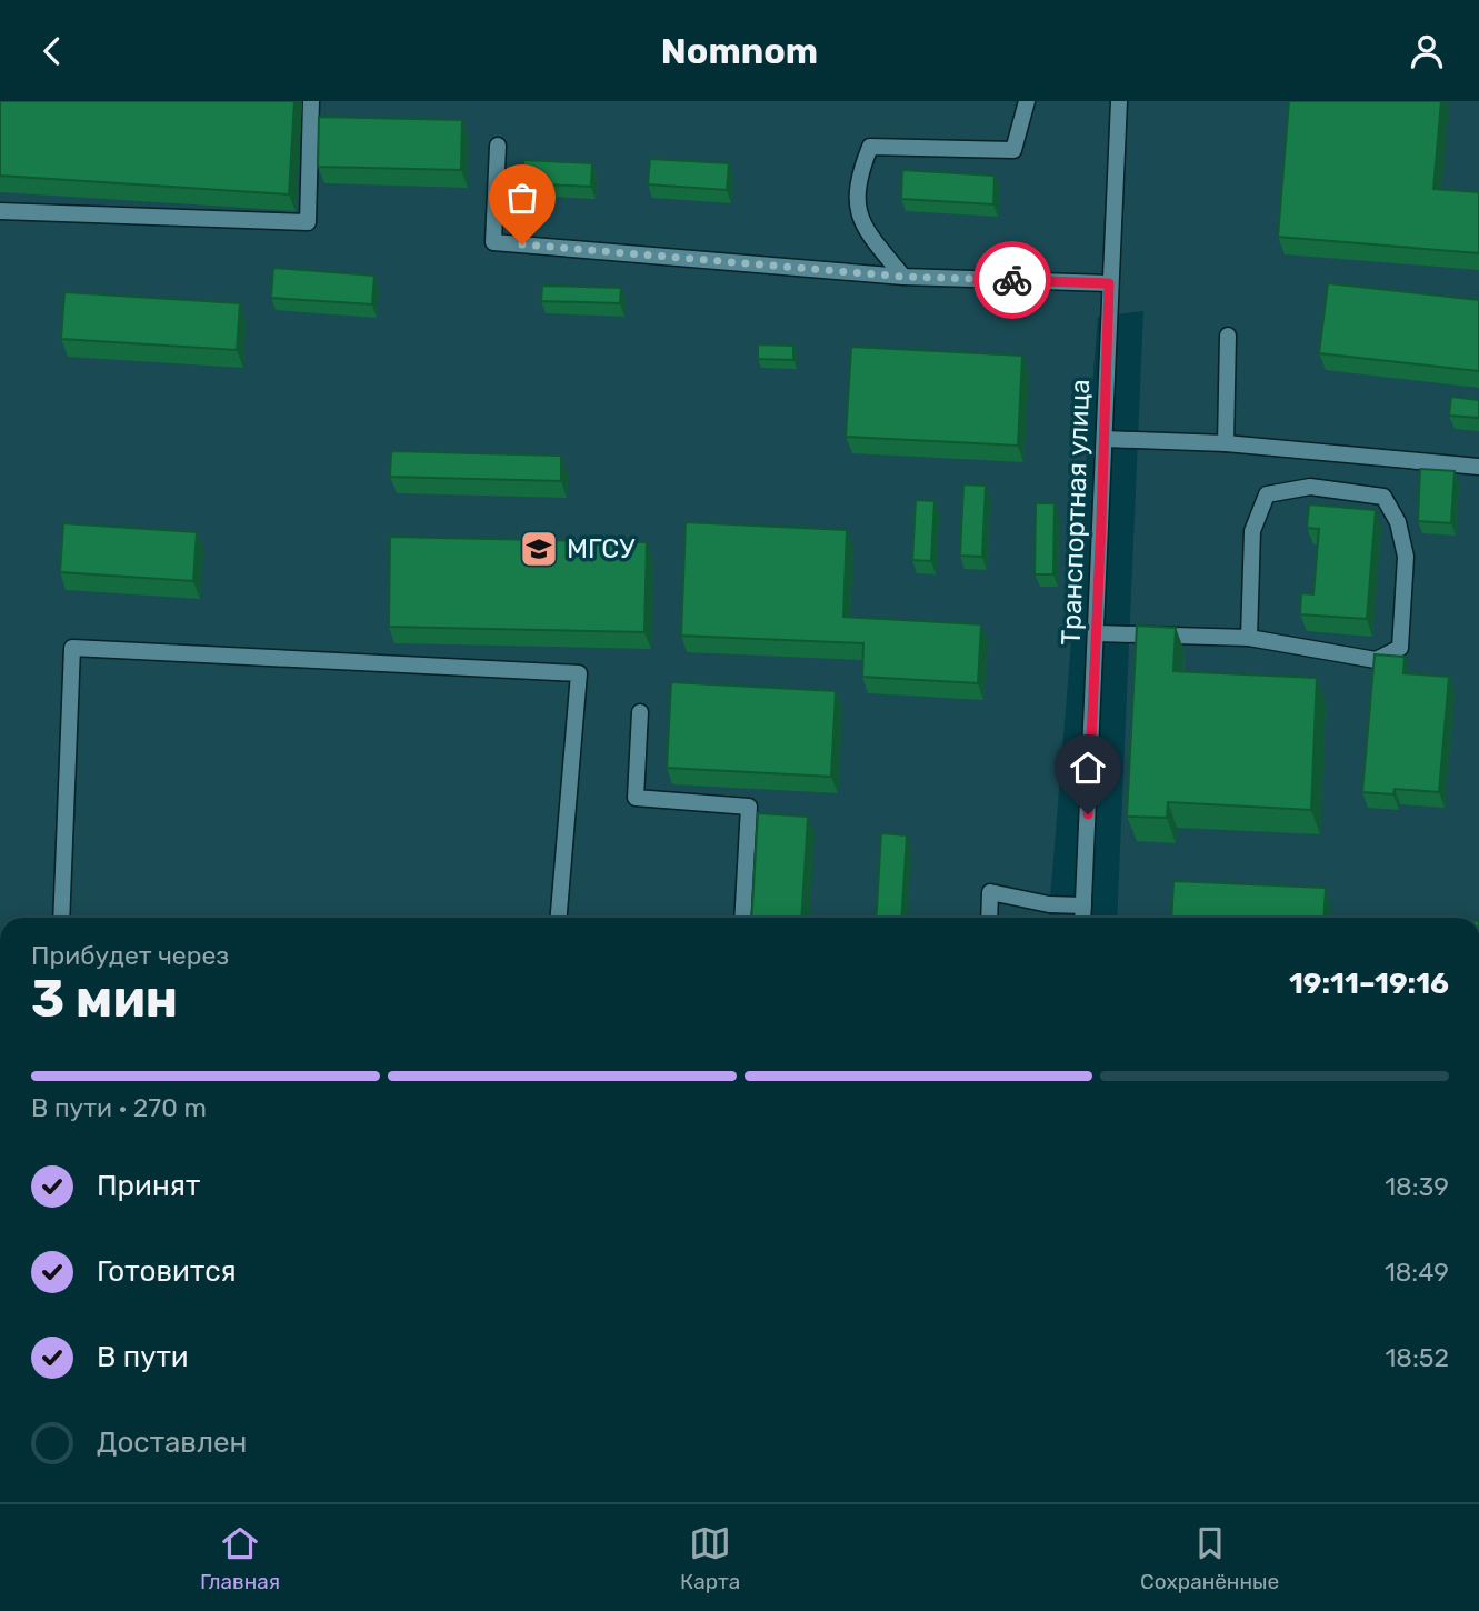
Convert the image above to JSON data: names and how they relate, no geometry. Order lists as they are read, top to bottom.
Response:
{
  "streets": {
    "street": ["Транспортная улица"]
  },
  "places": {
    "school or university": ["МГСУ"]
  },
  "page": {
    "header": "Nomnom",
    "heading": ["3 мин", "Прибудет через", "19:11–19:16"],
    "bar": "В пути · 270 m",
    "list": [
      ["Принят", "18:39"],
      ["Готовится", "18:49"],
      ["В пути", "18:52"],
      "Доставлен"
    ],
    "tabs": ["Главная", "Карта", "Сохранённые"]
  }
}
